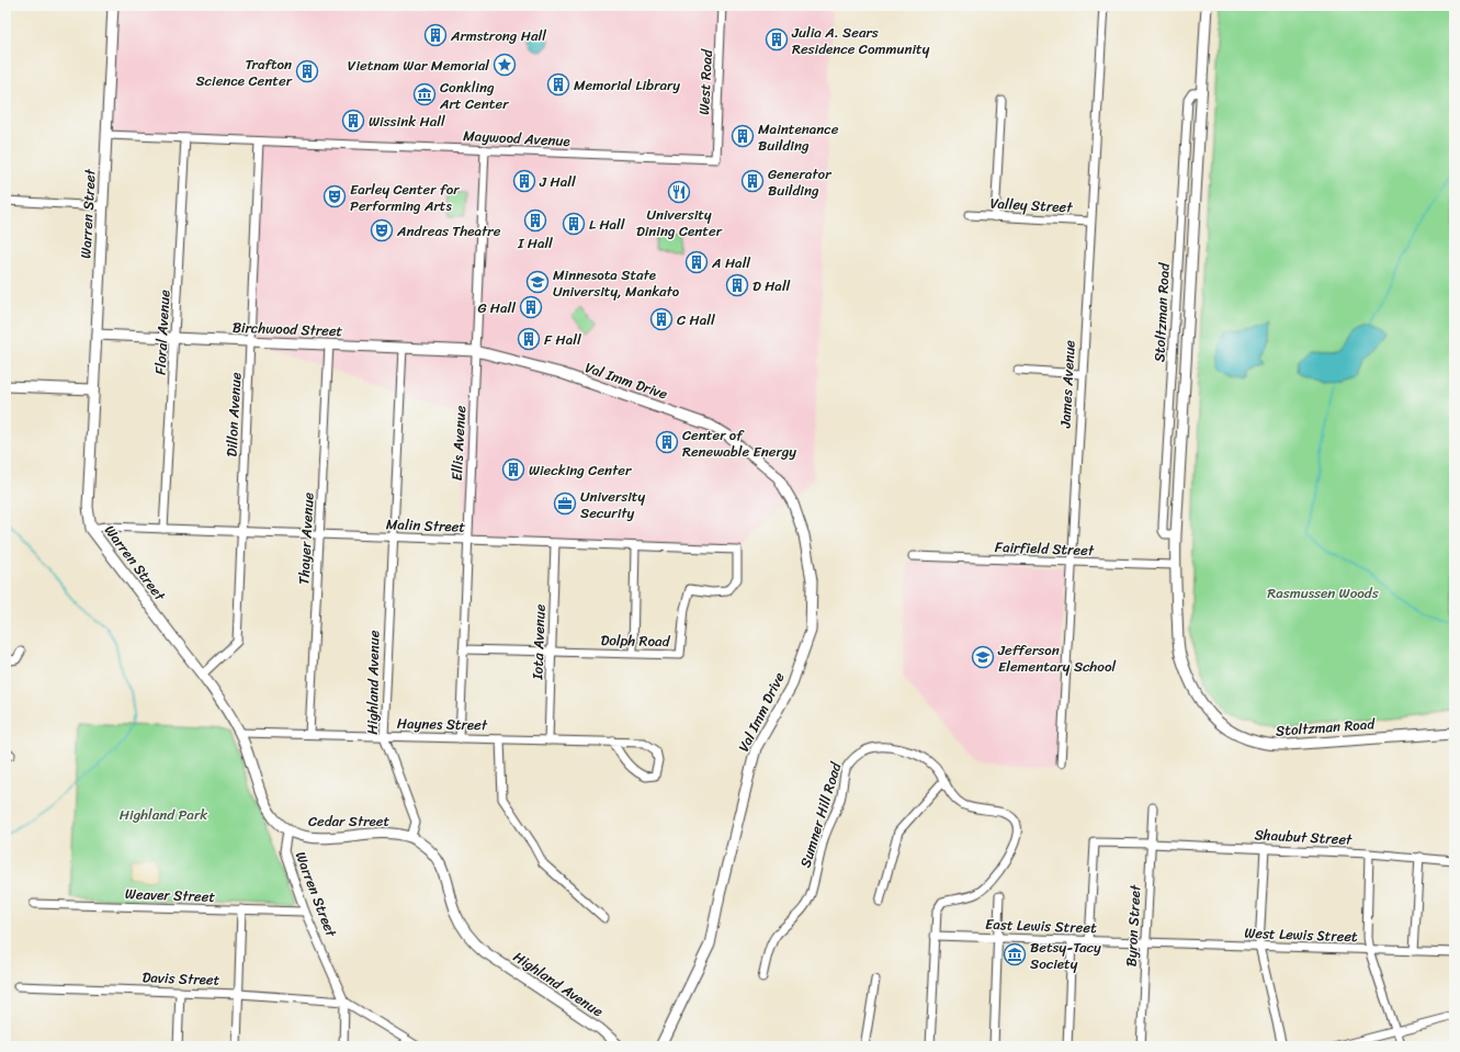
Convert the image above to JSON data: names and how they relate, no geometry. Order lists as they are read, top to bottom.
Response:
{
  "streets": {
    "street": [
      "West Road",
      "Maywood Avenue",
      "Valley Street",
      "Warren Street",
      "Stoltzman Road",
      "Birchwood Street",
      "Floral Avenue",
      "Val Imm Drive",
      "James Avenue",
      "Dillon Avenue",
      "Ellis Avenue",
      "Malin Street",
      "Thayer Avenue",
      "Fairfield Street",
      "Dolph Road",
      "Iota Avenue",
      "Highland Avenue",
      "Haynes Street",
      "Sumner Hill Road",
      "Cedar Street",
      "Shaubut Street",
      "Weaver Street",
      "East Lewis Street",
      "Byron Street",
      "West Lewis Street",
      "Davis Street"
    ]
  },
  "crossings": [
    ["West Road", "Maywood Avenue"],
    ["Maywood Avenue", "Warren Street"],
    ["Maywood Avenue", "Floral Avenue"],
    ["Maywood Avenue", "Dillon Avenue"],
    ["Maywood Avenue", "Ellis Avenue"],
    ["Valley Street", "James Avenue"],
    ["Warren Street", "Birchwood Street"],
    ["Warren Street", "Dillon Avenue"],
    ["Warren Street", "Malin Street"],
    ["Warren Street", "Haynes Street"],
    ["Warren Street", "Cedar Street"],
    ["Warren Street", "Weaver Street"],
    ["Warren Street", "Davis Street"],
    ["Stoltzman Road", "Fairfield Street"],
    ["Birchwood Street", "Floral Avenue"],
    ["Birchwood Street", "Val Imm Drive"],
    ["Birchwood Street", "Dillon Avenue"],
    ["Birchwood Street", "Ellis Avenue"],
    ["Birchwood Street", "Thayer Avenue"],
    ["Birchwood Street", "Highland Avenue"],
    ["Floral Avenue", "Malin Street"],
    ["Val Imm Drive", "Ellis Avenue"],
    ["James Avenue", "Fairfield Street"],
    ["Dillon Avenue", "Malin Street"],
    ["Ellis Avenue", "Malin Street"],
    ["Ellis Avenue", "Dolph Road"],
    ["Ellis Avenue", "Haynes Street"],
    ["Malin Street", "Thayer Avenue"],
    ["Malin Street", "Dolph Road"],
    ["Malin Street", "Iota Avenue"],
    ["Malin Street", "Highland Avenue"],
    ["Thayer Avenue", "Haynes Street"],
    ["Dolph Road", "Iota Avenue"],
    ["Iota Avenue", "Haynes Street"],
    ["Highland Avenue", "Haynes Street"],
    ["Highland Avenue", "Cedar Street"],
    ["Sumner Hill Road", "East Lewis Street"],
    ["Shaubut Street", "East Lewis Street"],
    ["Shaubut Street", "Byron Street"],
    ["East Lewis Street", "Byron Street"],
    ["East Lewis Street", "West Lewis Street"],
    ["Byron Street", "West Lewis Street"]
  ],
  "parks": ["Rasmussen Woods", "Highland Park"],
  "places": {
    "building": [
      "Armstrong Hall",
      "Julia A. Sears Residence Community",
      "Trafton Science Center",
      "Memorial Library",
      "Wissink Hall",
      "Maintenance Building",
      "J Hall",
      "Generator Building",
      "I Hall",
      "L Hall",
      "A Hall",
      "D Hall",
      "G Hall",
      "C Hall",
      "F Hall",
      "Center of Renewable Energy",
      "Wiecking Center"
    ],
    "place": ["Vietnam War Memorial"],
    "museum": ["Conkling Art Center", "Betsy-Tacy Society"],
    "restaurant": ["University Dining Center"],
    "theatre": ["Earley Center for Performing Arts", "Andreas Theatre"],
    "school or university": ["Minnesota State University, Mankato", "Jefferson Elementary School"],
    "office": ["University Security"]
  }
}
